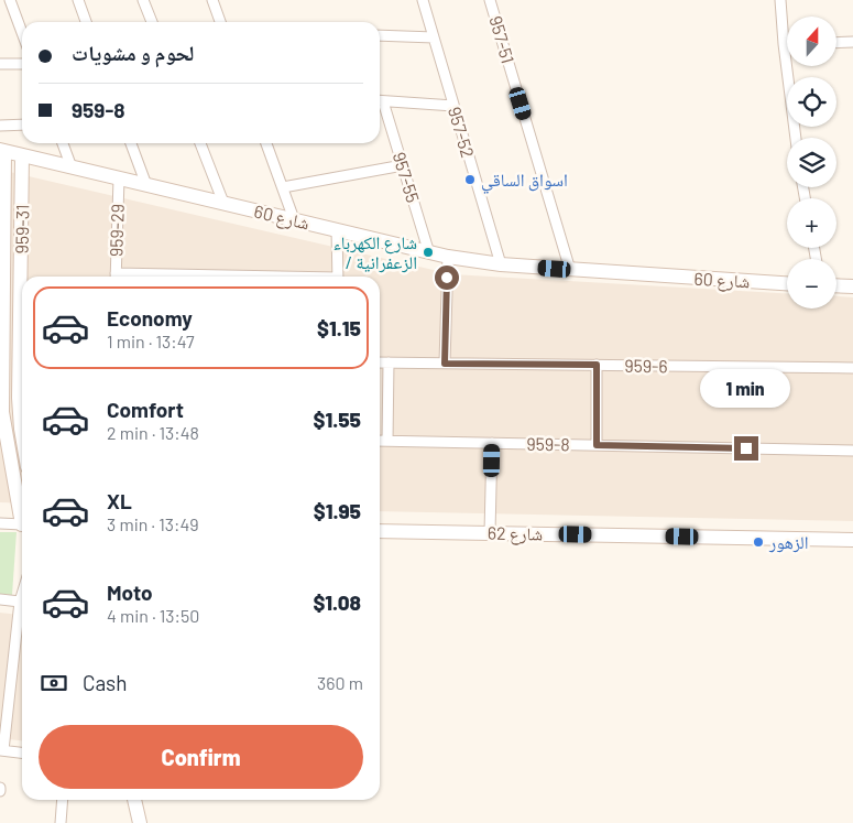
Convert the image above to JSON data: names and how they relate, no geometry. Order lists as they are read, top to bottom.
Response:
{
  "streets": {
    "street": [
      "957-51",
      "957-52",
      "957-55",
      "شارع 60",
      "959-31",
      "959-29",
      "959-6",
      "959-8",
      "شارع 62"
    ]
  },
  "crossings": [
    ["957-51", "شارع 60"],
    ["957-52", "شارع 60"],
    ["957-55", "شارع 60"],
    ["شارع 60", "959-31"],
    ["شارع 60", "959-29"]
  ],
  "places": ["اسواق الساقي", "شارع الكهرباء / الزعفرانية", "الزهور"],
  "north": "top",
  "page": {
    "map_buttons": ["+", "−"],
    "banner": ["لحوم و مشويات", "959-8"],
    "list": [
      {
        "name": "Economy",
        "note": "1 min · 13:47",
        "value": "$1.15"
      },
      {
        "name": "Comfort",
        "note": "2 min · 13:48",
        "value": "$1.55"
      },
      {
        "name": "XL",
        "note": "3 min · 13:49",
        "value": "$1.95"
      },
      {
        "name": "Moto",
        "note": "4 min · 13:50",
        "value": "$1.08"
      }
    ],
    "bubble": "1 min",
    "pay": ["Cash", "360 m"],
    "buttons": "Confirm"
  }
}
